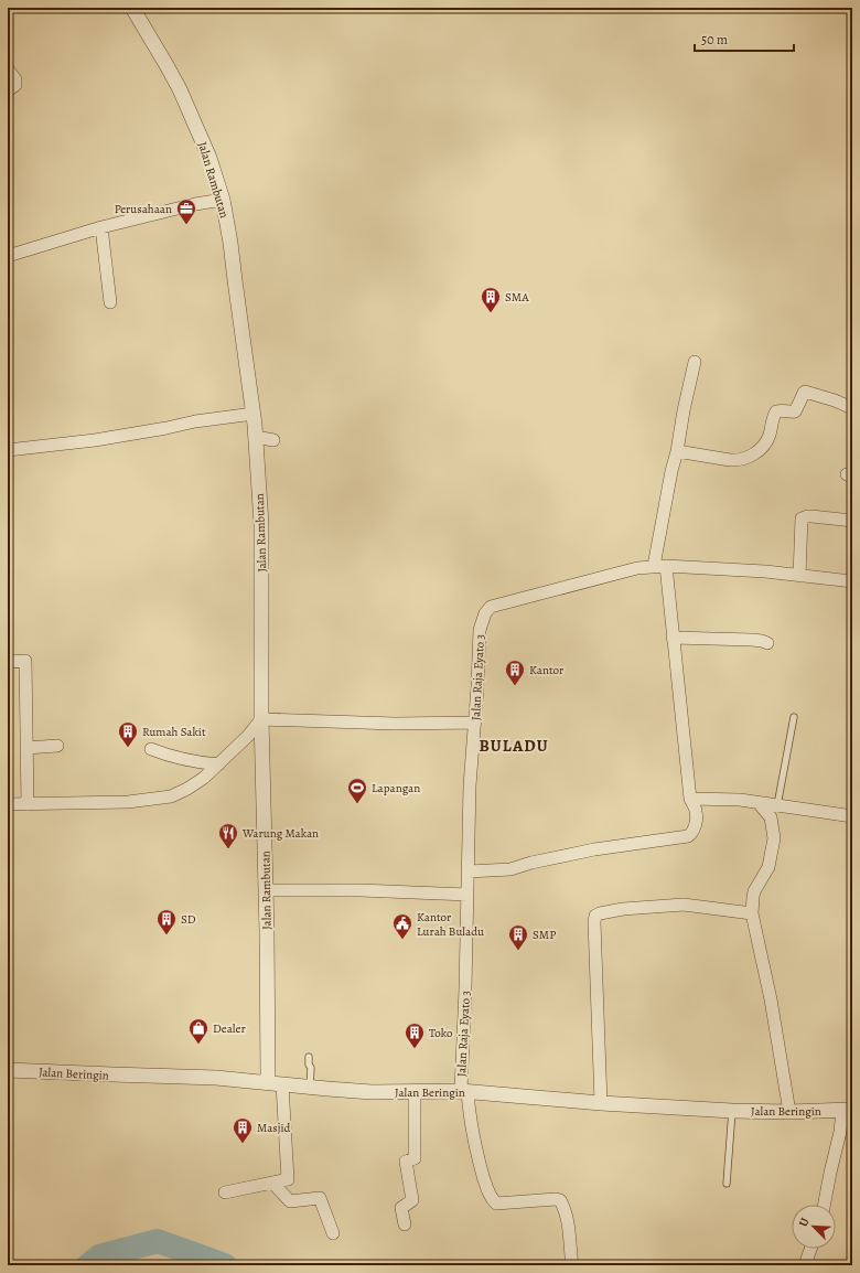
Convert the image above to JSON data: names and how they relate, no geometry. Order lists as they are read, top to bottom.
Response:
{
  "streets": {
    "street": ["Jalan Rambutan", "Jalan Raja Eyato 3", "Jalan Beringin"]
  },
  "crossings": [
    ["Jalan Rambutan", "Jalan Beringin"],
    ["Jalan Raja Eyato 3", "Jalan Beringin"]
  ],
  "districts": ["BULADU"],
  "places": {
    "office": ["Perusahaan"],
    "building": [
      "SMA",
      "Kantor",
      "Rumah Sakit",
      "SD",
      "SMP",
      "Toko",
      "Masjid"
    ],
    "sports": ["Lapangan"],
    "restaurant": ["Warung Makan"],
    "public building": ["Kantor Lurah Buladu"],
    "shop": ["Dealer"]
  },
  "scale_bar": "50 m",
  "north": "top left"
}
